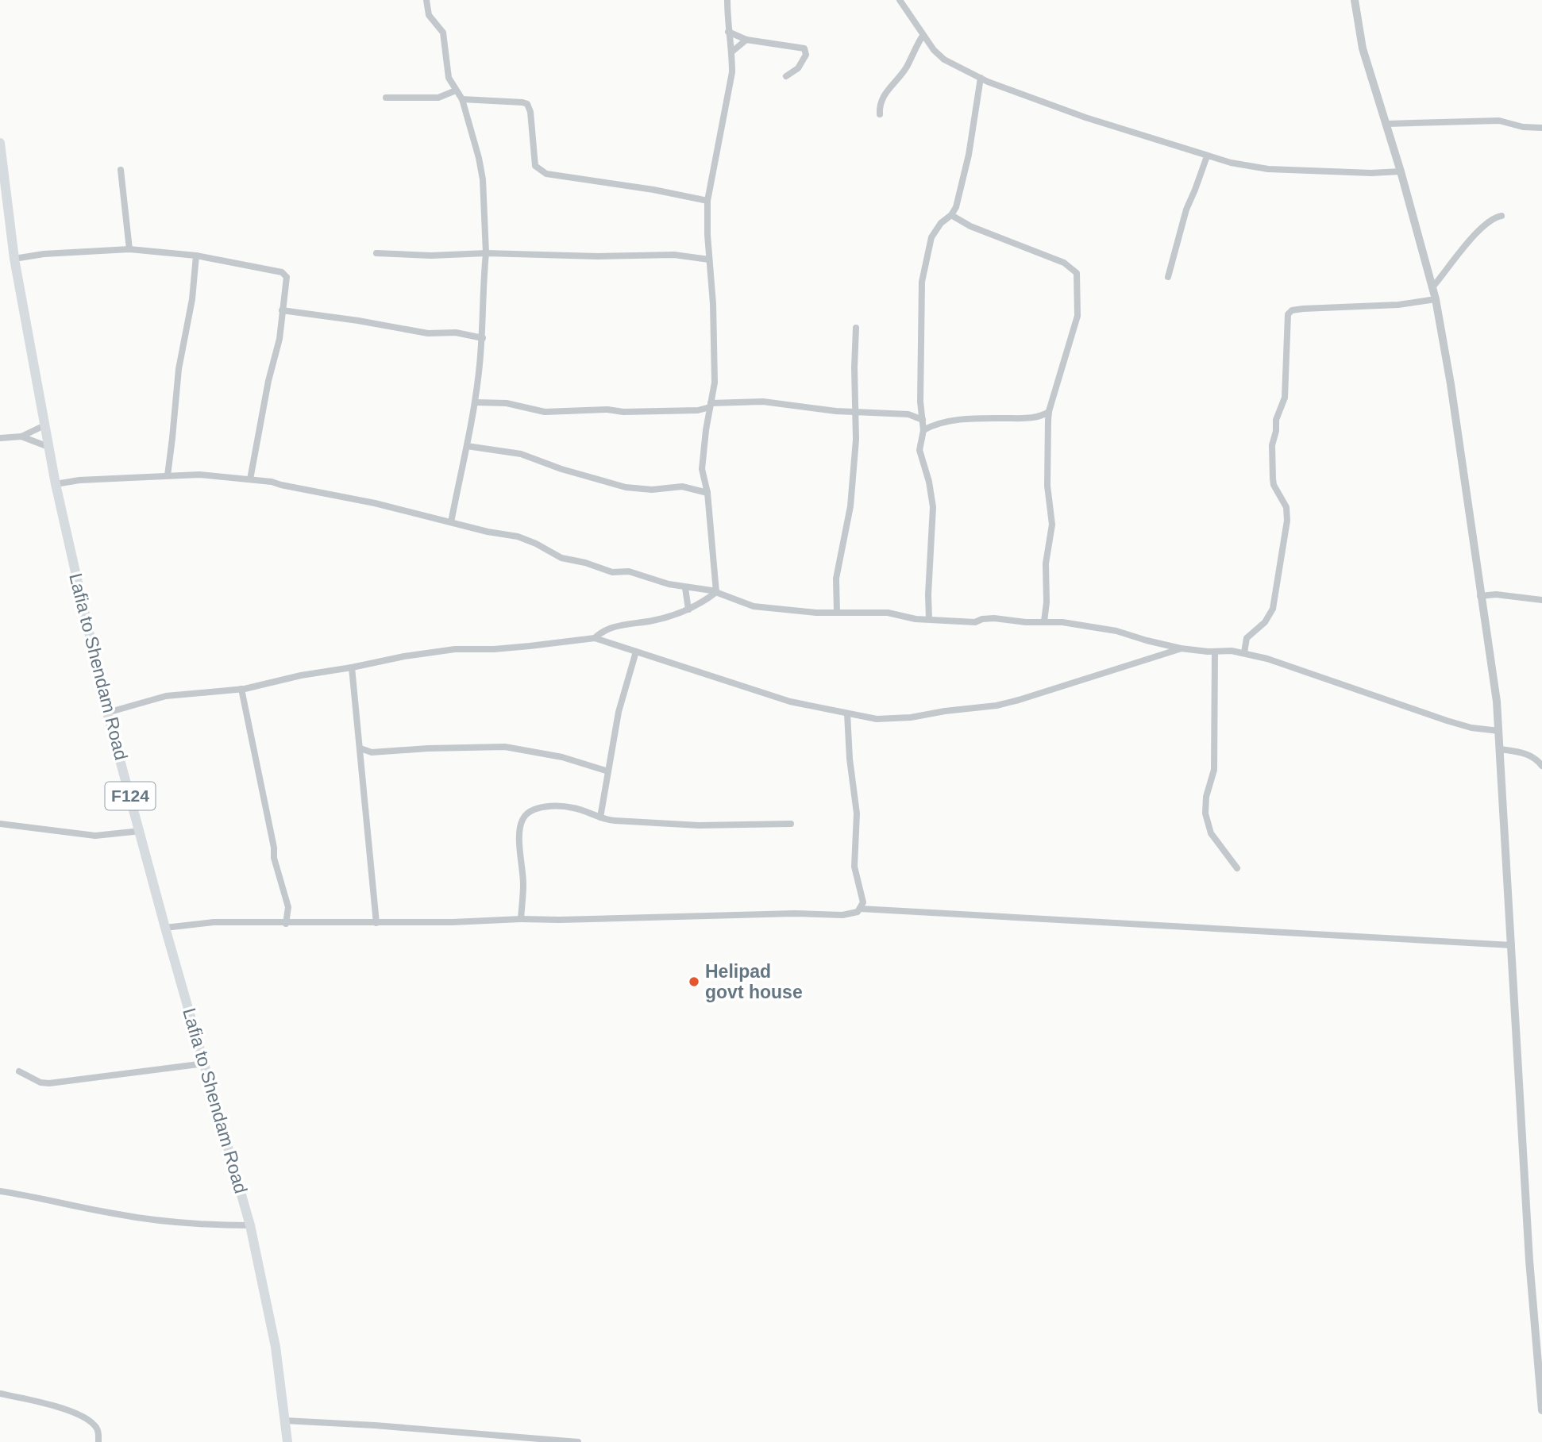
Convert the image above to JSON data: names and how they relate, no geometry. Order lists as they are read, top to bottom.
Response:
{
  "streets": {
    "main road": ["Lafia to Shendam Road", "F124"]
  },
  "places": ["Helipad govt house"]
}
